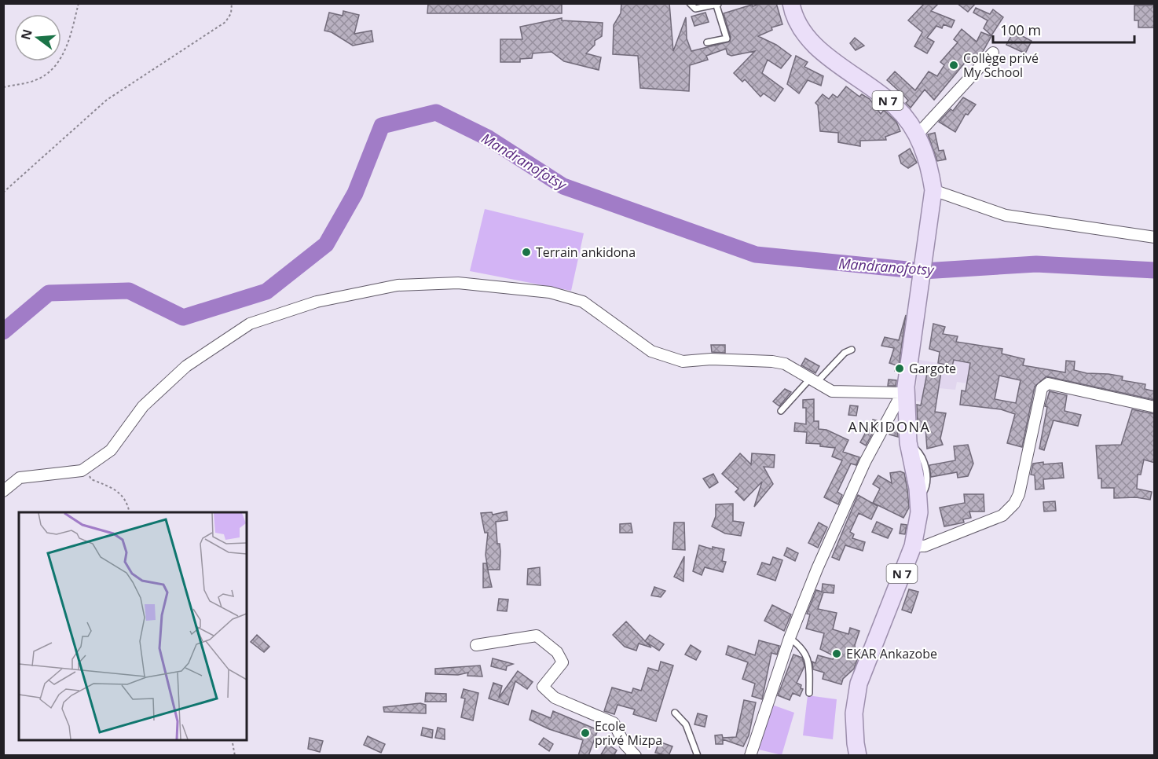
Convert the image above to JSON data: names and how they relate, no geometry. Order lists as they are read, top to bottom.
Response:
{
  "streets": {
    "main road": ["N 7"]
  },
  "districts": ["ANKIDONA"],
  "water": ["Mandranofotsy"],
  "places": [
    "Collège privé My School",
    "Terrain ankidona",
    "Gargote",
    "EKAR Ankazobe",
    "Ecole privé Mizpa"
  ],
  "scale_bar": "100 m",
  "north": "left"
}
